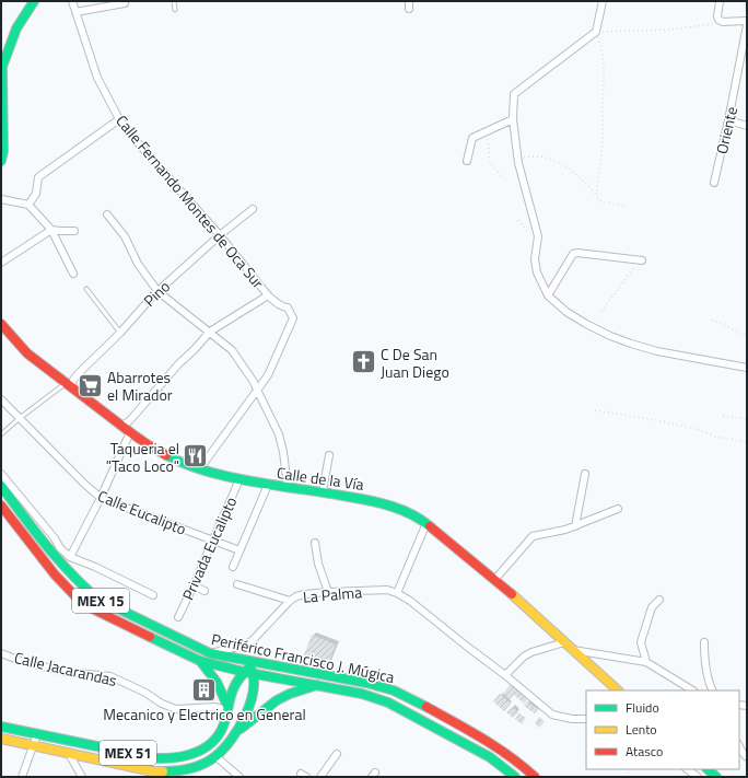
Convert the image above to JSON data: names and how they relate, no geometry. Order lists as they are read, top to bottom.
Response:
{
  "streets": {
    "main road": [
      "Calle de la Vía",
      "MEX 15",
      "Periférico Francisco J. Múgica",
      "MEX 51"
    ],
    "street": [
      "Oriente",
      "Calle Fernando Montes de Oca Sur",
      "Pino",
      "Calle Eucalipto",
      "Privada Eucalipto",
      "La Palma",
      "Calle Jacarandas"
    ]
  },
  "crossings": [
    ["Calle Fernando Montes de Oca Sur", "Pino"],
    ["Pino", "Calle de la Vía"],
    ["Calle de la Vía", "Privada Eucalipto"],
    ["Calle Eucalipto", "Privada Eucalipto"],
    ["La Palma", "Periférico Francisco J. Múgica"],
    ["Periférico Francisco J. Múgica", "MEX 51"],
    ["Calle Jacarandas", "MEX 51"]
  ],
  "places": {
    "church": ["C De San Juan Diego"],
    "supermarket": ["Abarrotes el Mirador"],
    "restaurant": ["Taqueria el \"Taco Loco\""],
    "building": ["Mecanico y Electrico en General"]
  },
  "legend": ["Fluido", "Lento", "Atasco"]
}
